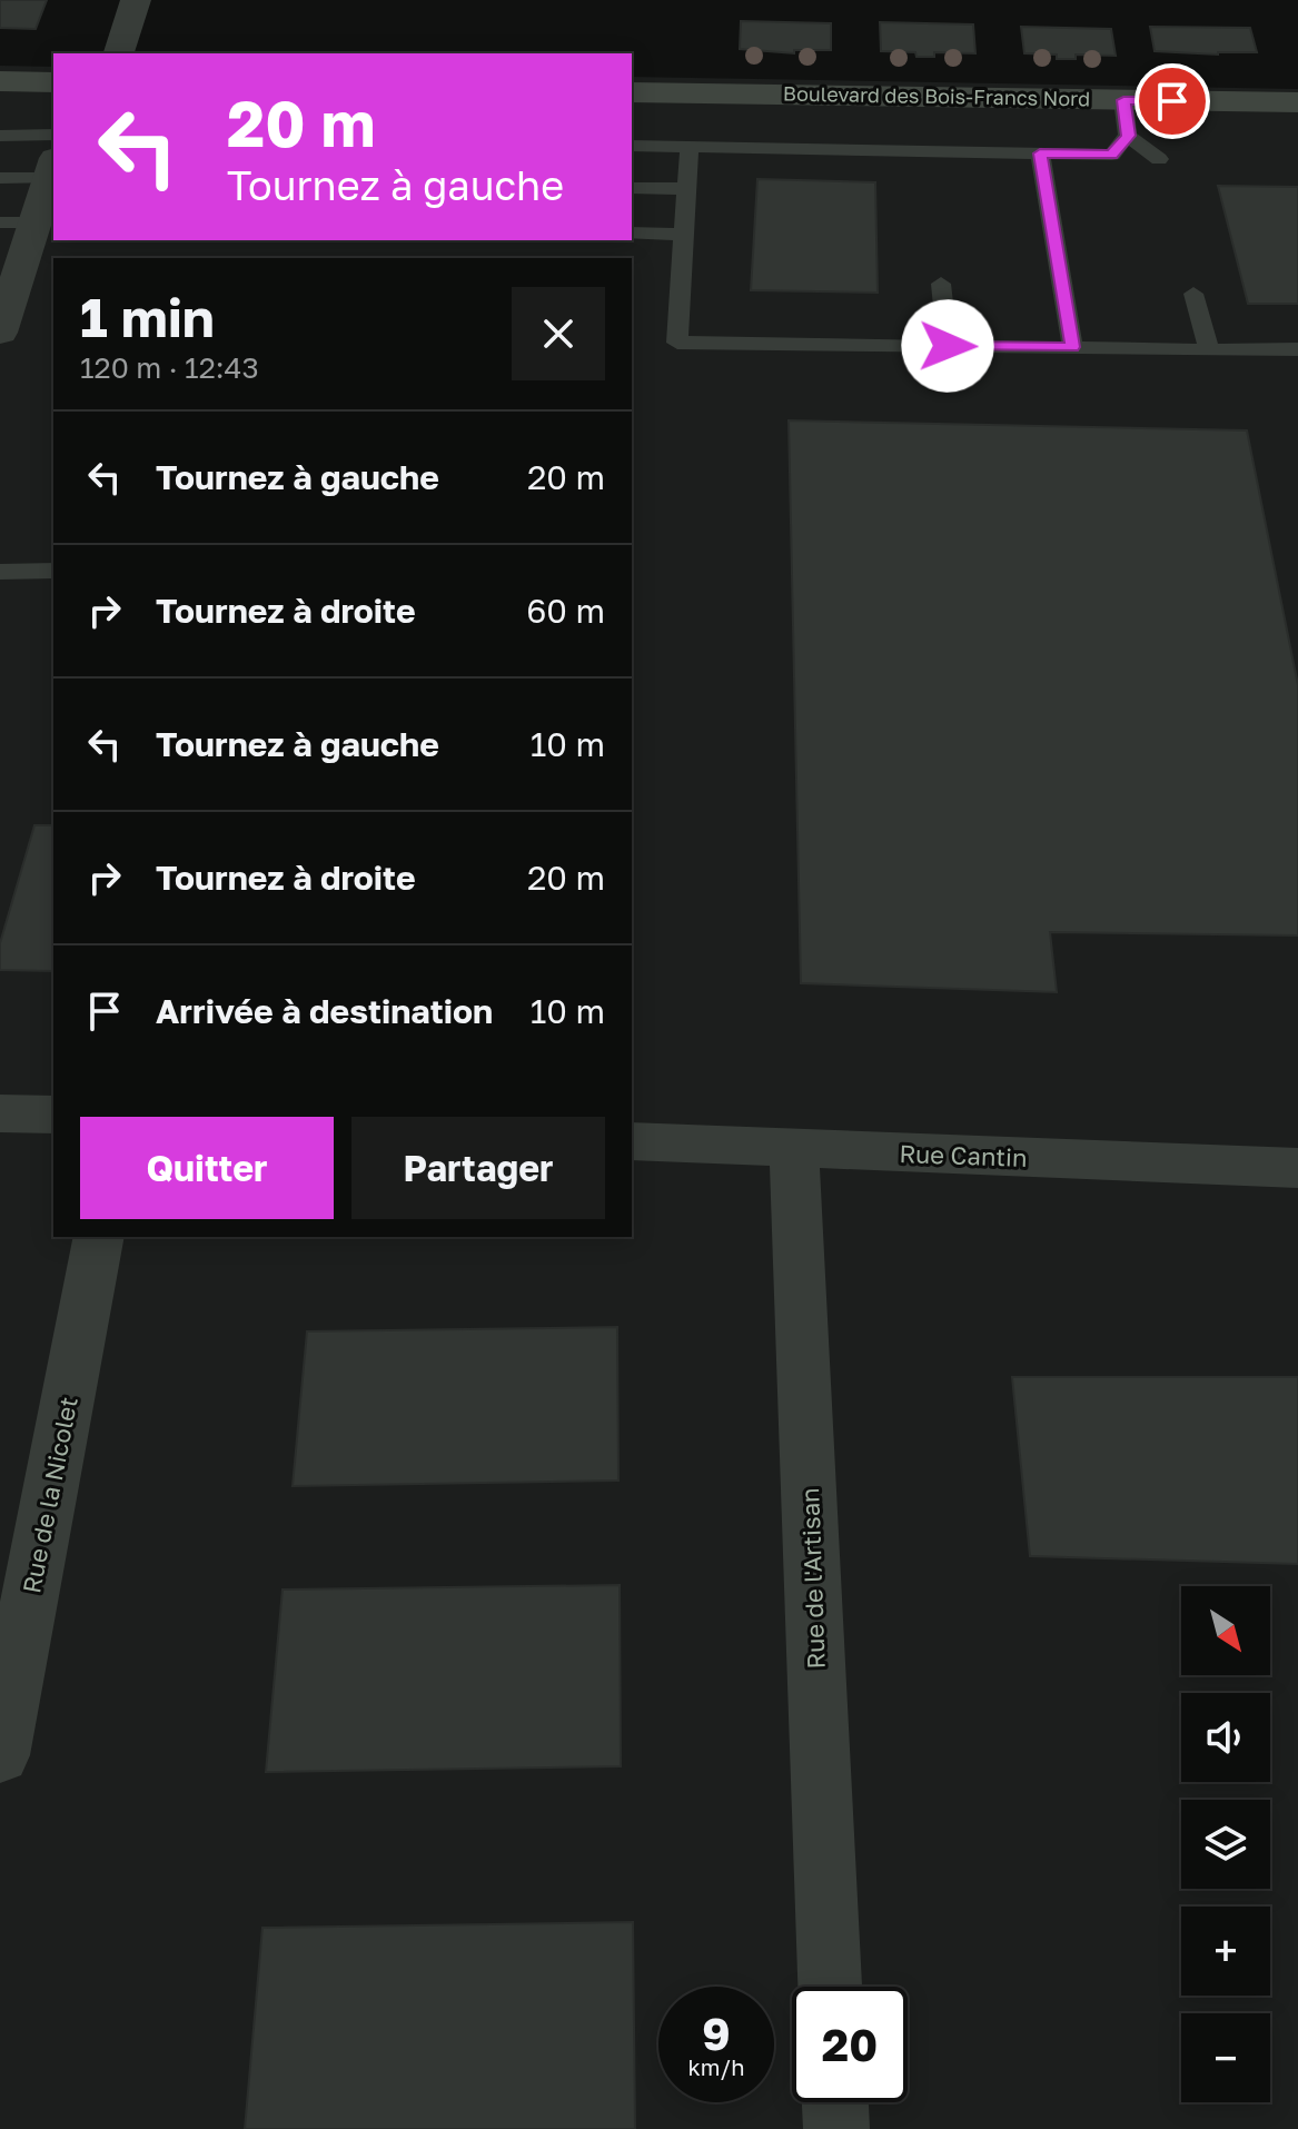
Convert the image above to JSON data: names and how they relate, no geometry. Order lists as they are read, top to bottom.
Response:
{
  "streets": {
    "street": [
      "Boulevard des Bois-Francs Nord",
      "Rue Cantin",
      "Rue de la Nicolet",
      "Rue de l'Artisan"
    ]
  },
  "crossings": [
    ["Rue Cantin", "Rue de l'Artisan"]
  ],
  "north": "bottom right",
  "page": {
    "turn": ["20 m", "Tournez à gauche"],
    "heading": ["1 min", "120 m · 12:43"],
    "list": [
      {
        "name": "Tournez à gauche",
        "value": "20 m"
      },
      {
        "name": "Tournez à droite",
        "value": "60 m"
      },
      {
        "name": "Tournez à gauche",
        "value": "10 m"
      },
      {
        "name": "Tournez à droite",
        "value": "20 m"
      },
      {
        "name": "Arrivée à destination",
        "value": "10 m"
      }
    ],
    "buttons": ["Quitter", "Partager"],
    "map_buttons": ["+", "−"],
    "speed": "9 km/h",
    "limit": "20"
  }
}
